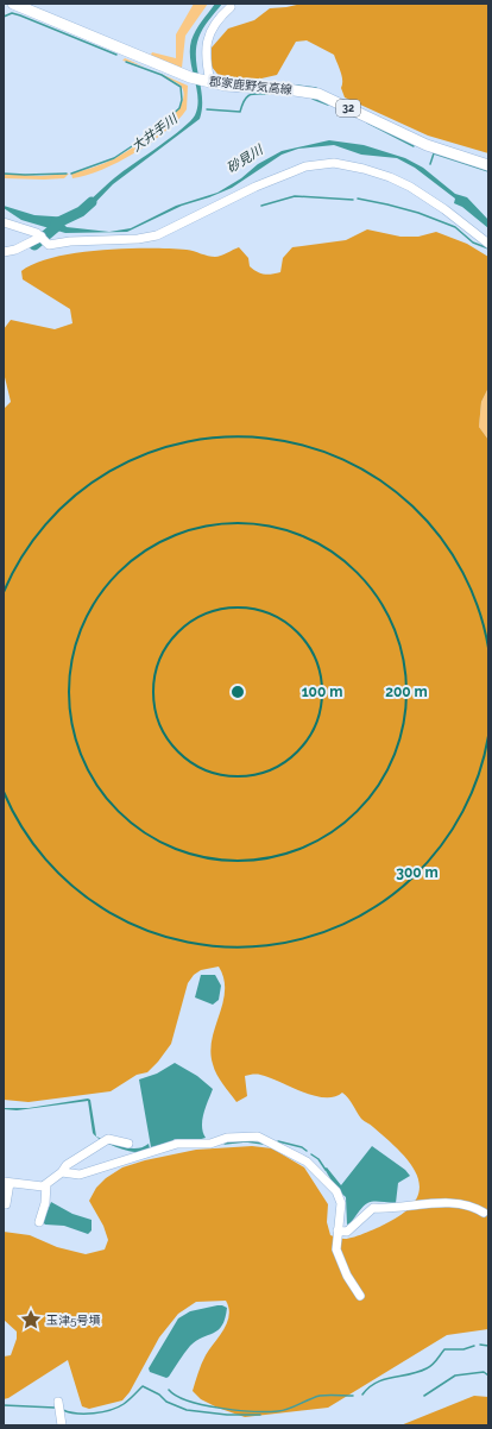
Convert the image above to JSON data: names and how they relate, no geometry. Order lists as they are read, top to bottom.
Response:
{
  "streets": {
    "main road": ["郡家鹿野気高線", "32"]
  },
  "water": ["大井手川", "砂見川"],
  "places": {
    "place": ["玉津5号墳"]
  },
  "rings": ["100 m", "200 m", "300 m"]
}
